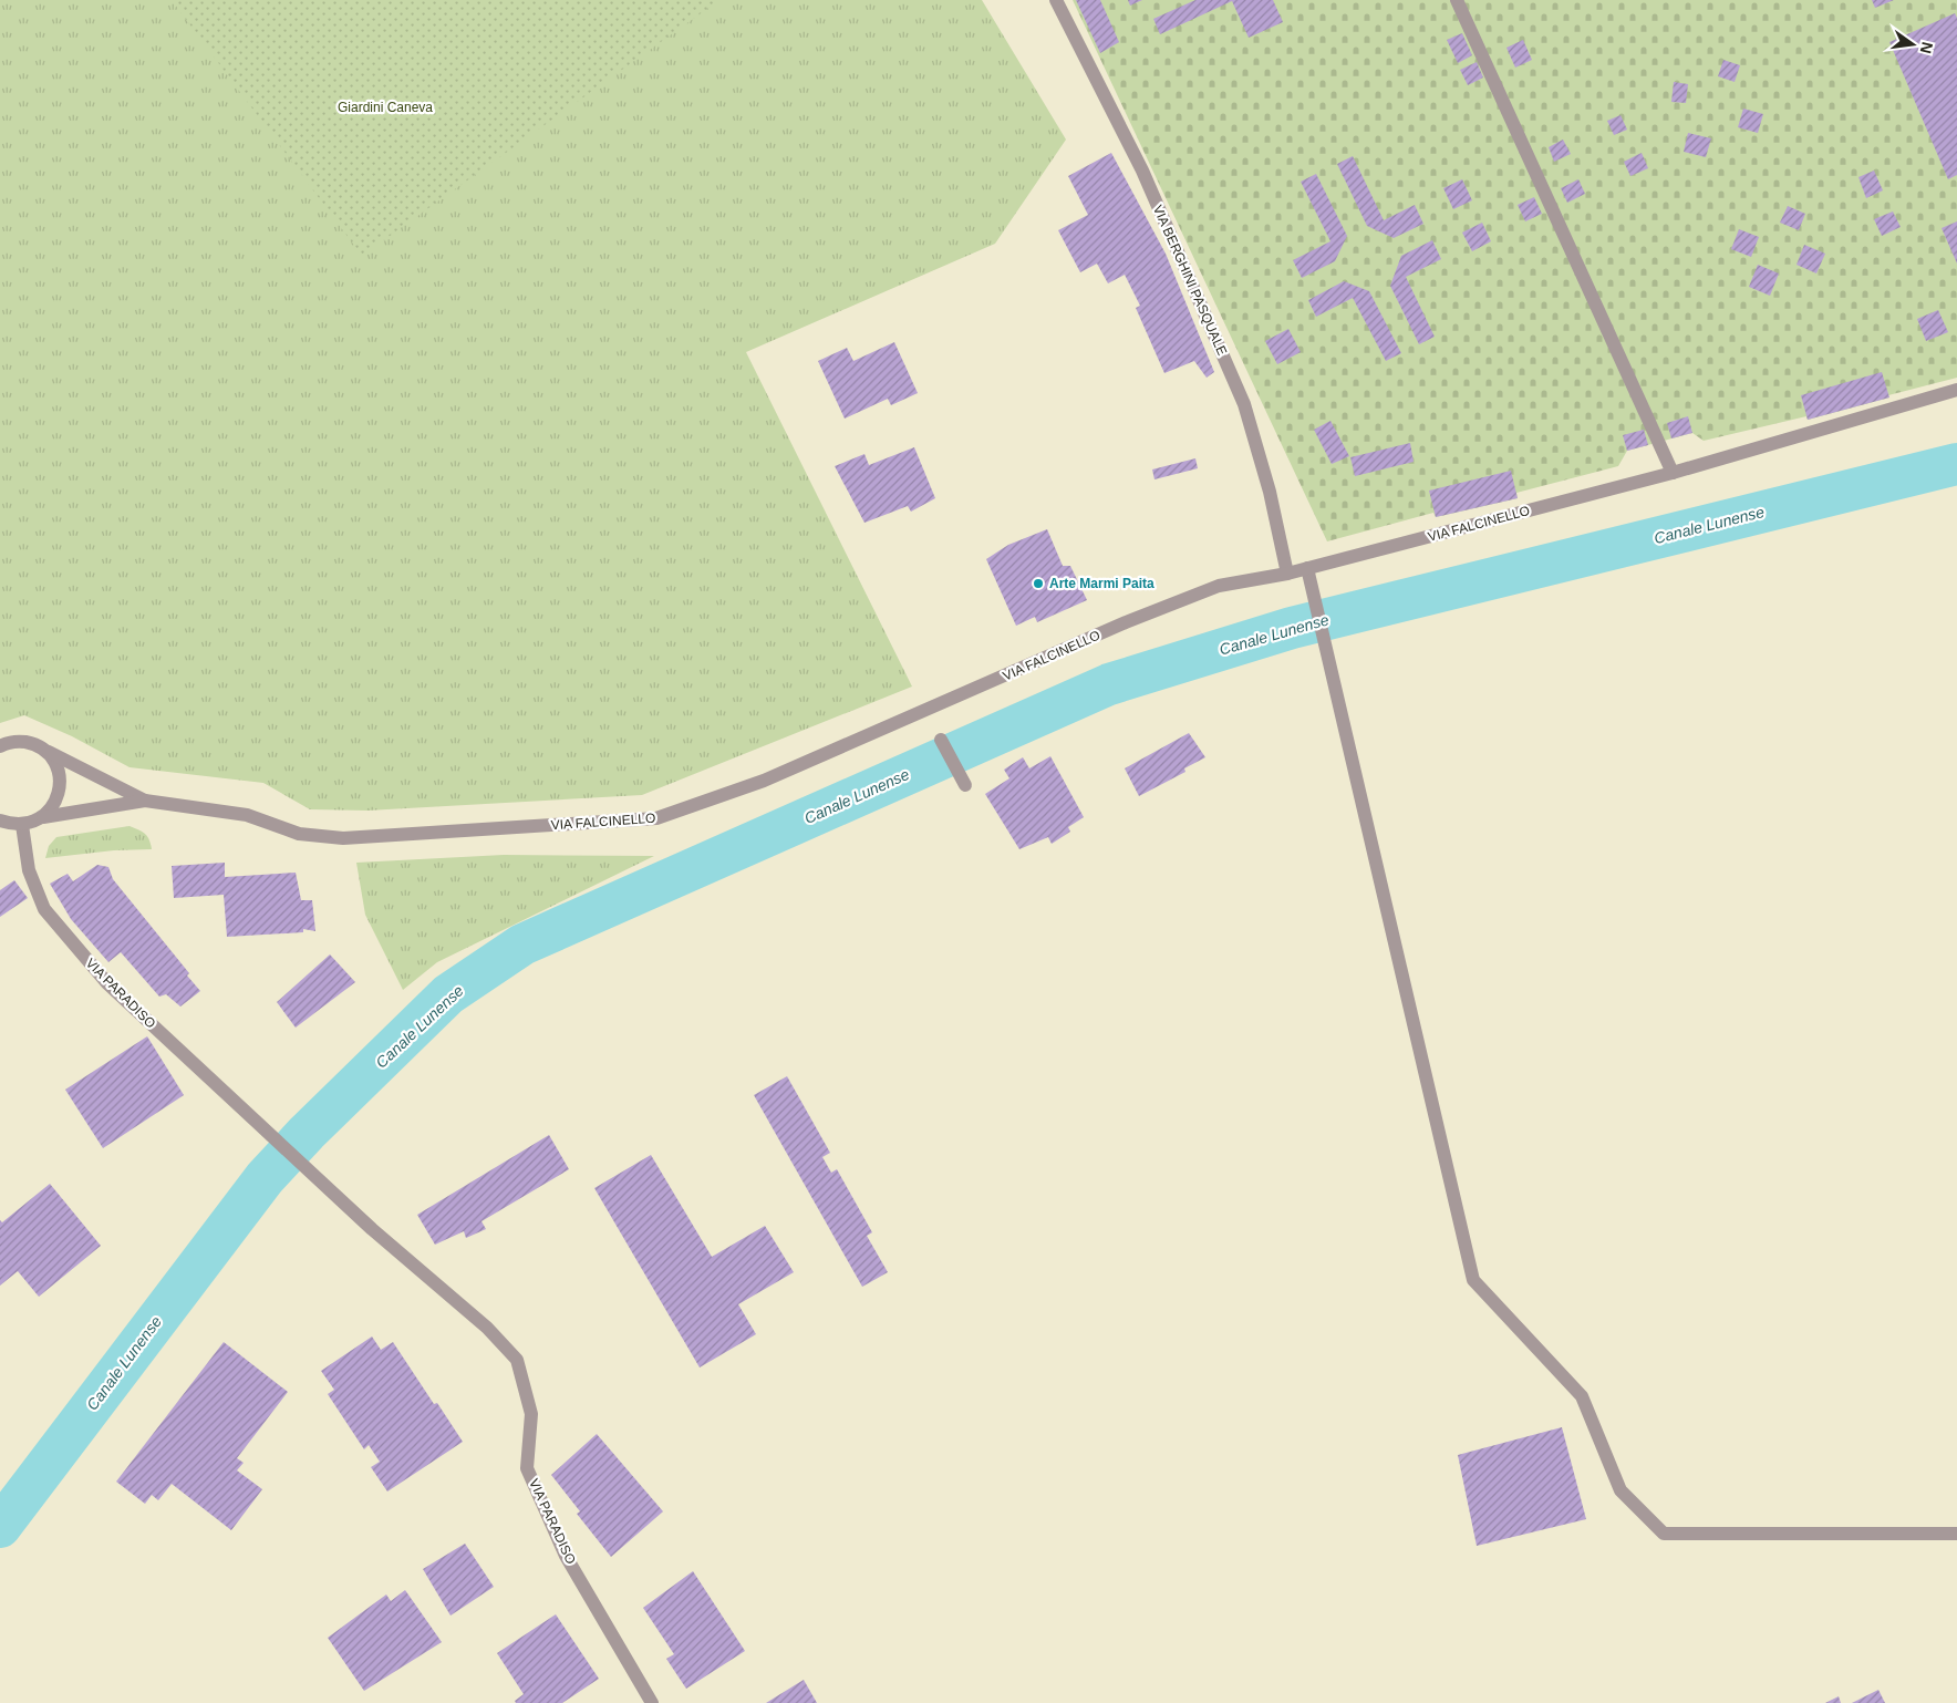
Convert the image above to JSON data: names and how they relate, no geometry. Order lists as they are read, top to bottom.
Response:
{
  "streets": {
    "street": ["VIA BERGHINI PASQUALE", "VIA FALCINELLO", "VIA PARADISO"]
  },
  "crossings": [
    ["VIA BERGHINI PASQUALE", "VIA FALCINELLO"],
    ["VIA FALCINELLO", "VIA PARADISO"]
  ],
  "water": ["Canale Lunense"],
  "parks": ["Giardini Caneva"],
  "places": ["Arte Marmi Paita"],
  "north": "right"
}
